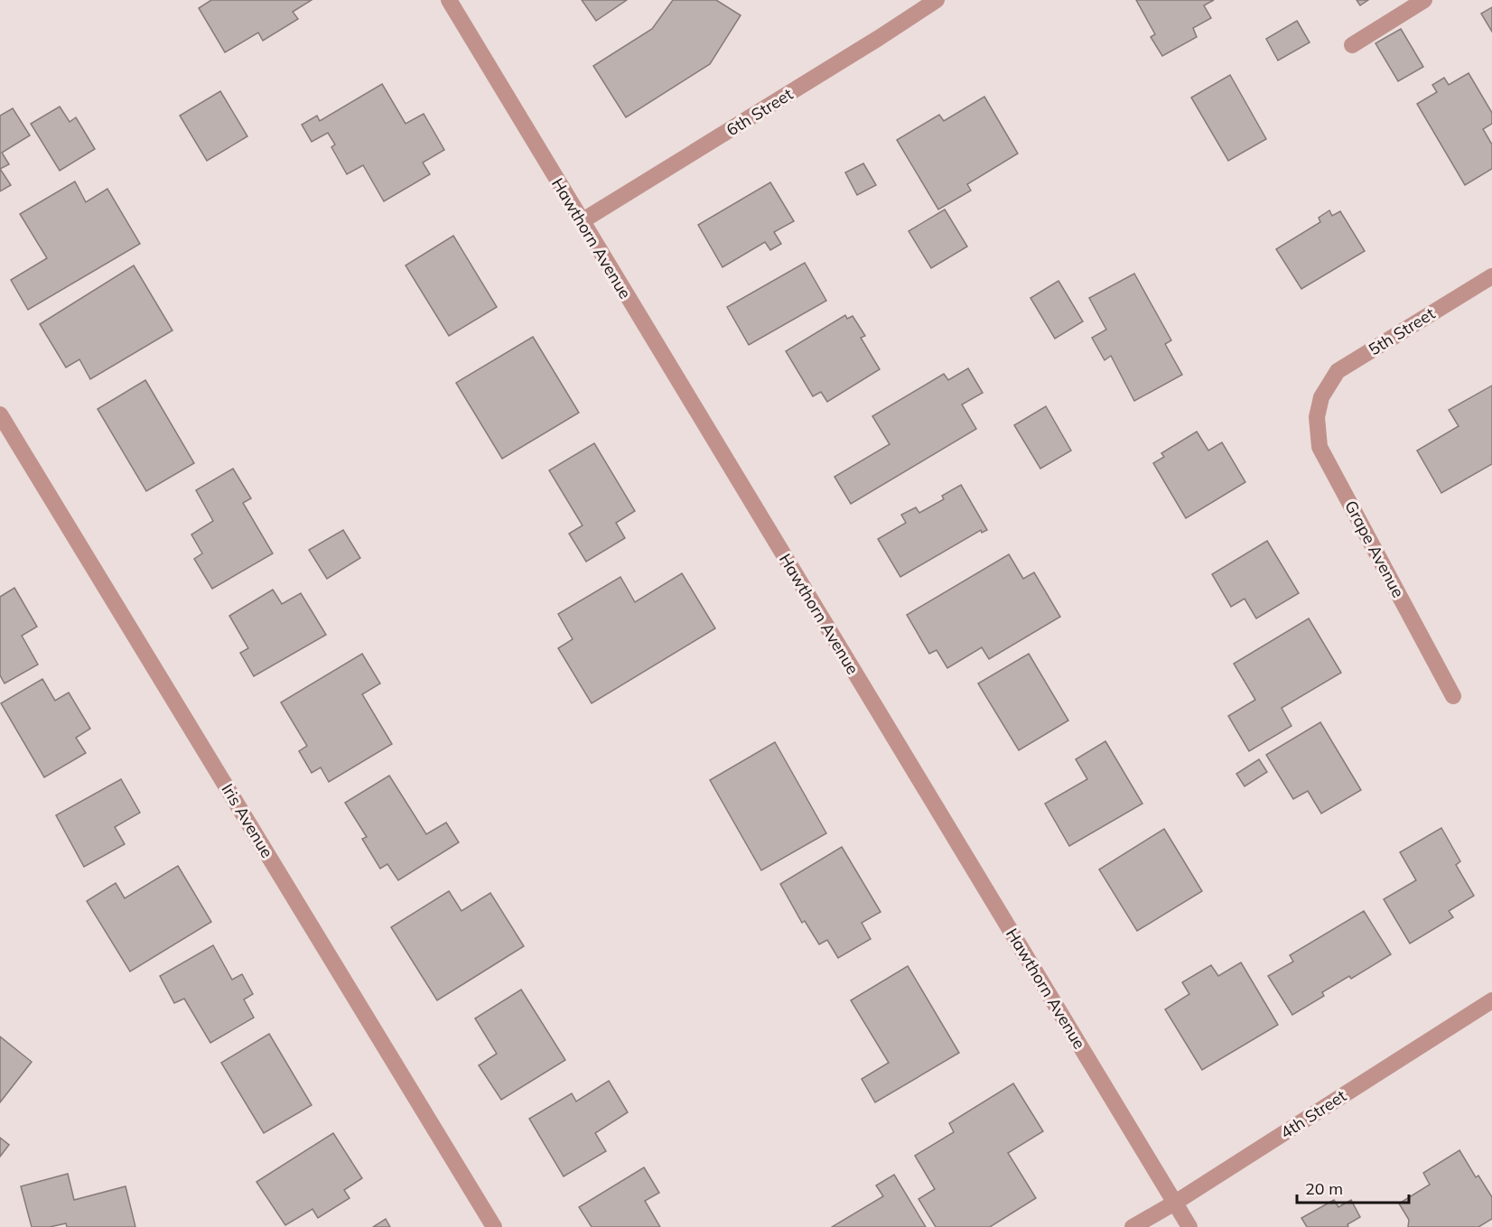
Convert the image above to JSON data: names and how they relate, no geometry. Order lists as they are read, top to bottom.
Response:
{
  "streets": {
    "street": [
      "6th Street",
      "Hawthorn Avenue",
      "5th Street",
      "Grape Avenue",
      "Iris Avenue",
      "4th Street"
    ]
  },
  "crossings": [
    ["6th Street", "Hawthorn Avenue"],
    ["Hawthorn Avenue", "4th Street"],
    ["5th Street", "Grape Avenue"]
  ],
  "scale_bar": "20 m"
}
